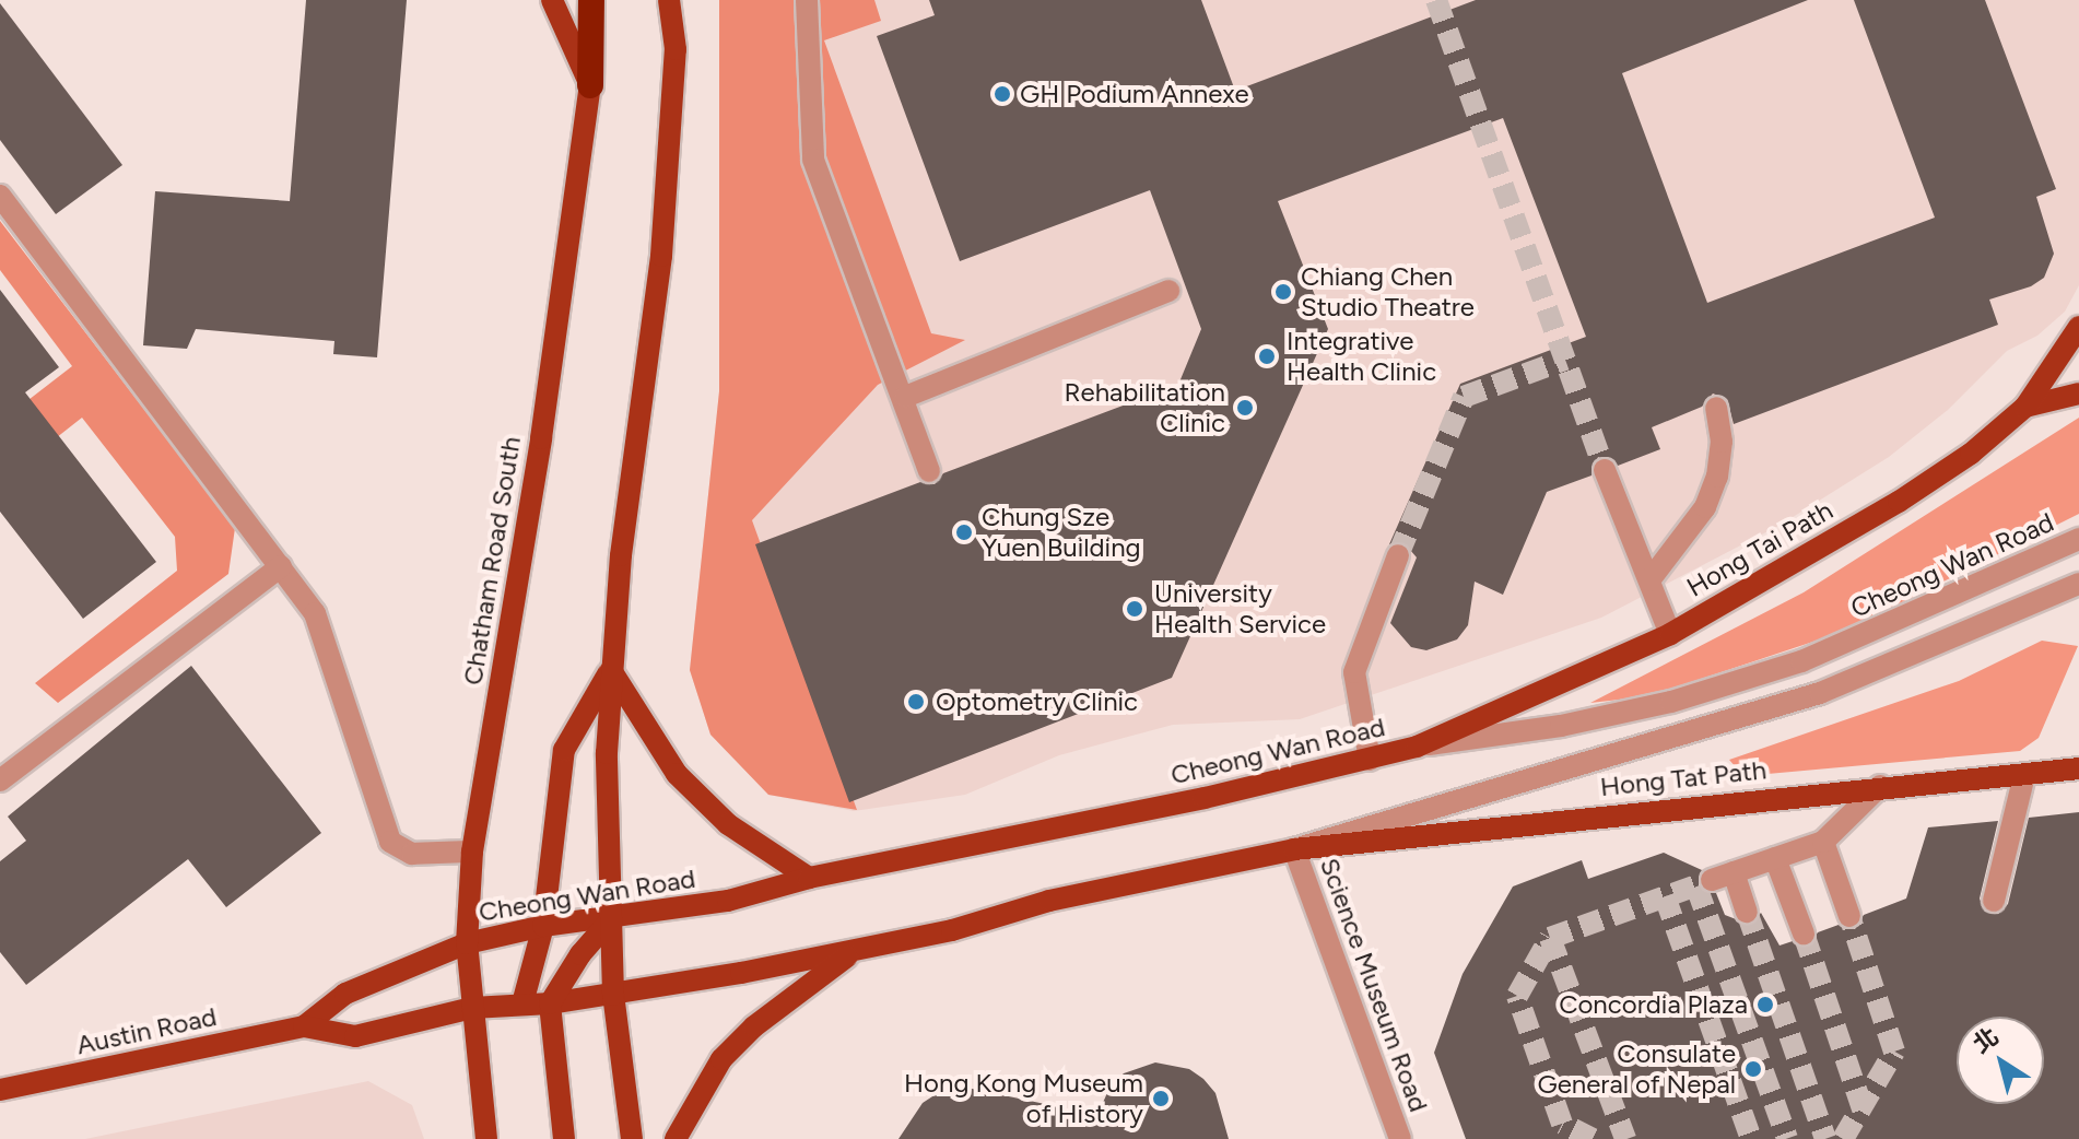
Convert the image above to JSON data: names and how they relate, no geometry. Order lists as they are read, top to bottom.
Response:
{
  "streets": {
    "main road": [
      "Hong Tai Path",
      "Chatham Road South",
      "Cheong Wan Road",
      "Hong Tat Path",
      "Austin Road"
    ],
    "street": ["Science Museum Road"]
  },
  "crossings": [
    ["Hong Tai Path", "Cheong Wan Road"],
    ["Chatham Road South", "Cheong Wan Road"],
    ["Chatham Road South", "Austin Road"],
    ["Cheong Wan Road", "Austin Road"],
    ["Hong Tat Path", "Science Museum Road"]
  ],
  "places": [
    "GH Podium Annexe",
    "Chiang Chen Studio Theatre",
    "Integrative Health Clinic",
    "Rehabilitation Clinic",
    "Chung Sze Yuen Building",
    "University Health Service",
    "Optometry Clinic",
    "Concordia Plaza",
    "Consulate General of Nepal",
    "Hong Kong Museum of History"
  ],
  "north": "top left"
}
